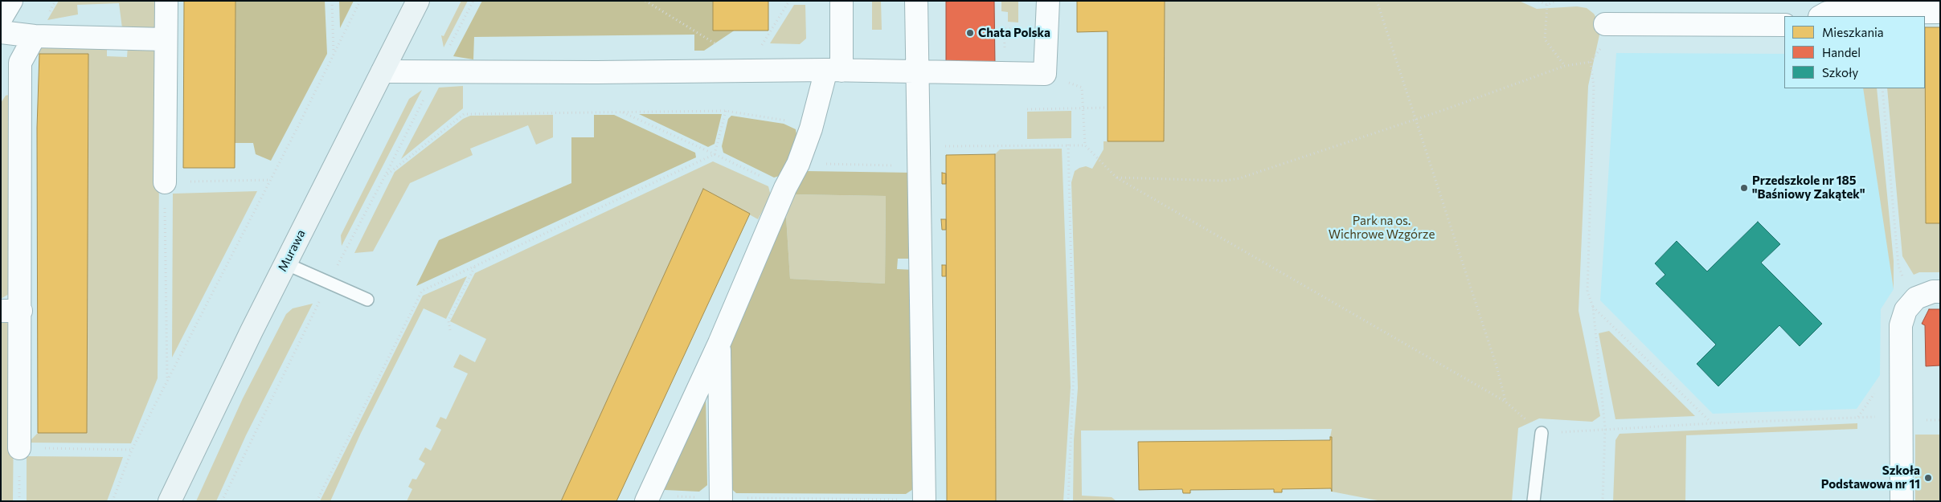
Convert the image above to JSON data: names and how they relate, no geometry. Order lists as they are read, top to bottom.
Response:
{
  "streets": {
    "street": ["Murawa"]
  },
  "parks": ["Park na os. Wichrowe Wzgórze"],
  "places": ["Chata Polska", "Przedszkole nr 185 \"Baśniowy Zakątek\"", "Szkoła Podstawowa nr 11"],
  "legend": ["Mieszkania", "Handel", "Szkoły"]
}
